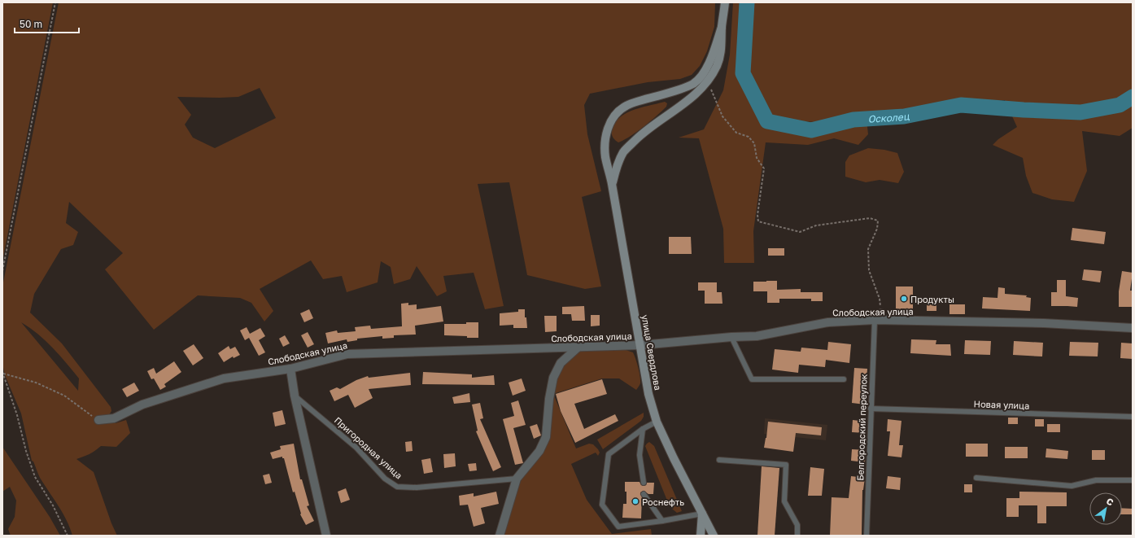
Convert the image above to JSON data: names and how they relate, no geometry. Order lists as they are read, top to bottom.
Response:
{
  "streets": {
    "main road": ["улица Свердлова"],
    "street": ["Слободская улица"],
    "lane": ["Новая улица", "Белгородский переулок", "Пригородная улица"]
  },
  "crossings": [
    ["Слободская улица", "улица Свердлова"],
    ["Слободская улица", "Белгородский переулок"],
    ["Новая улица", "Белгородский переулок"]
  ],
  "water": ["Осколец"],
  "places": ["Продукты", "Роснефть"],
  "scale_bar": "50 m",
  "north": "top right"
}
